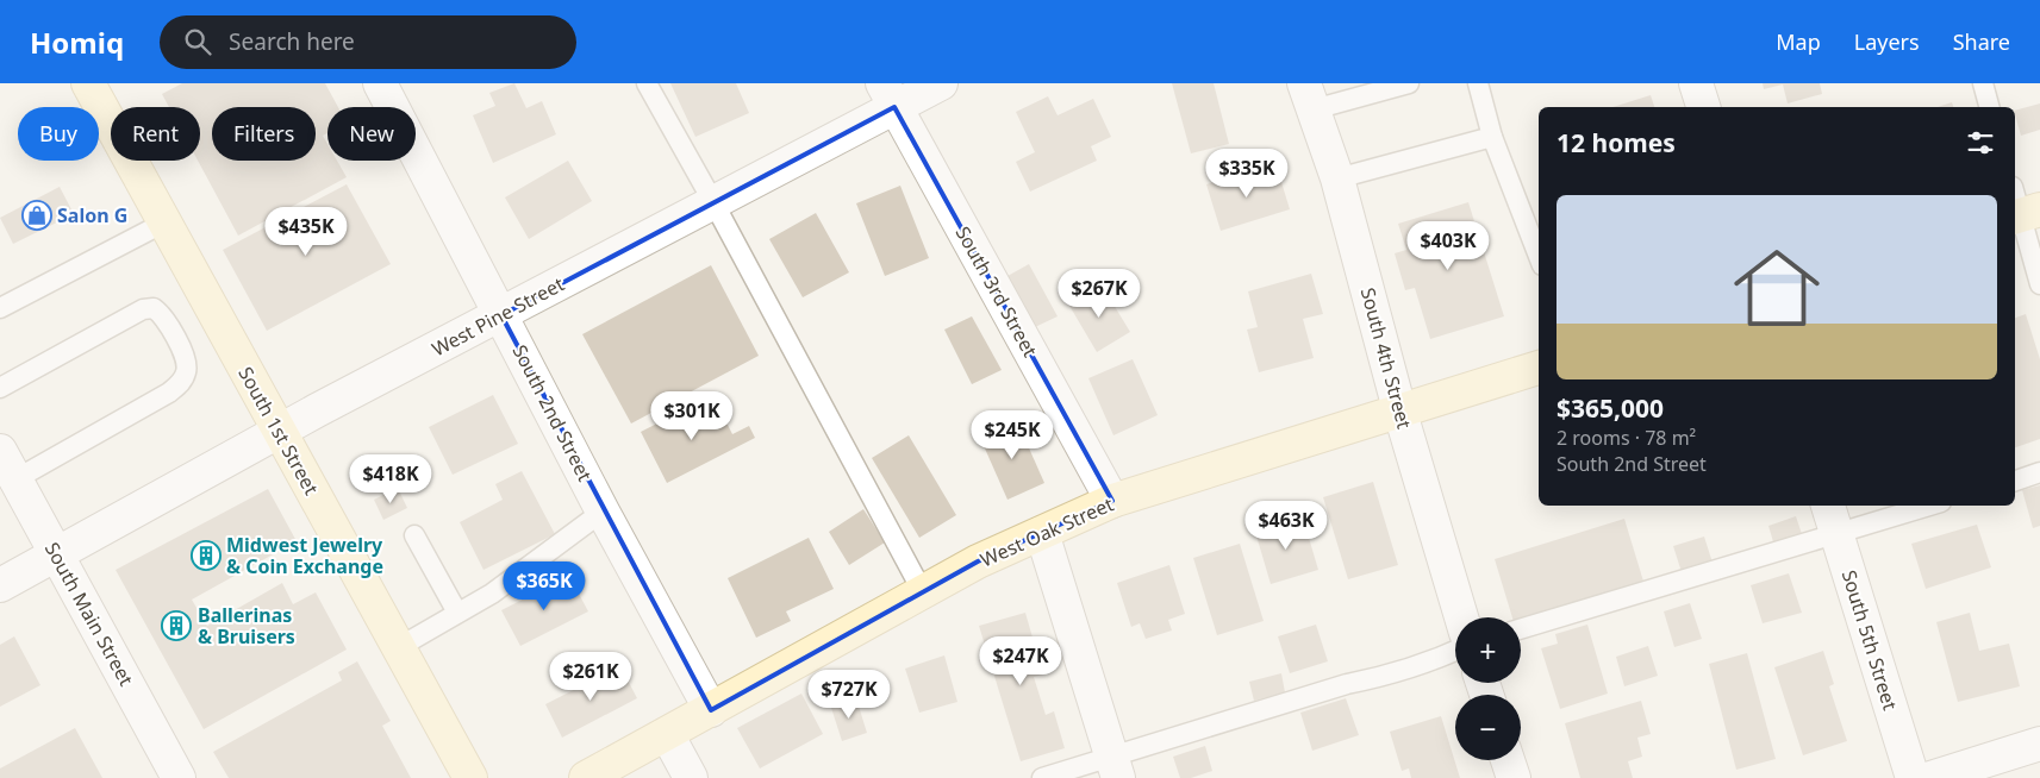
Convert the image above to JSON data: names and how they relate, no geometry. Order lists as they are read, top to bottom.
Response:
{
  "streets": {
    "main road": ["South 1st Street", "West Oak Street"],
    "street": [
      "South 3rd Street",
      "West Pine Street",
      "South 4th Street",
      "South 2nd Street",
      "South Main Street",
      "South 5th Street"
    ]
  },
  "crossings": [
    ["South 3rd Street", "West Pine Street"],
    ["South 3rd Street", "West Oak Street"],
    ["West Pine Street", "South 2nd Street"],
    ["West Pine Street", "South 1st Street"],
    ["West Pine Street", "South Main Street"],
    ["South 4th Street", "West Oak Street"],
    ["South 2nd Street", "West Oak Street"]
  ],
  "places": {
    "shop": ["Salon G"],
    "building": ["Midwest Jewelry & Coin Exchange", "Ballerinas & Bruisers"]
  },
  "page": {
    "header": "Homiq",
    "search": "Search here",
    "nav": ["Map", "Layers", "Share"],
    "chip": [
      "Buy",
      "Rent",
      "Filters",
      "New"
    ],
    "heading": "12 homes",
    "price": [
      "$335K",
      "$435K",
      "$403K",
      "$267K",
      "$301K",
      "$245K",
      "$418K",
      "$463K",
      "$365K",
      "$247K",
      "$261K",
      "$727K"
    ],
    "list": [
      {
        "name": "$365,000",
        "note": "2 rooms · 78 m² · South 2nd Street"
      }
    ],
    "map_buttons": ["+", "−"]
  }
}
